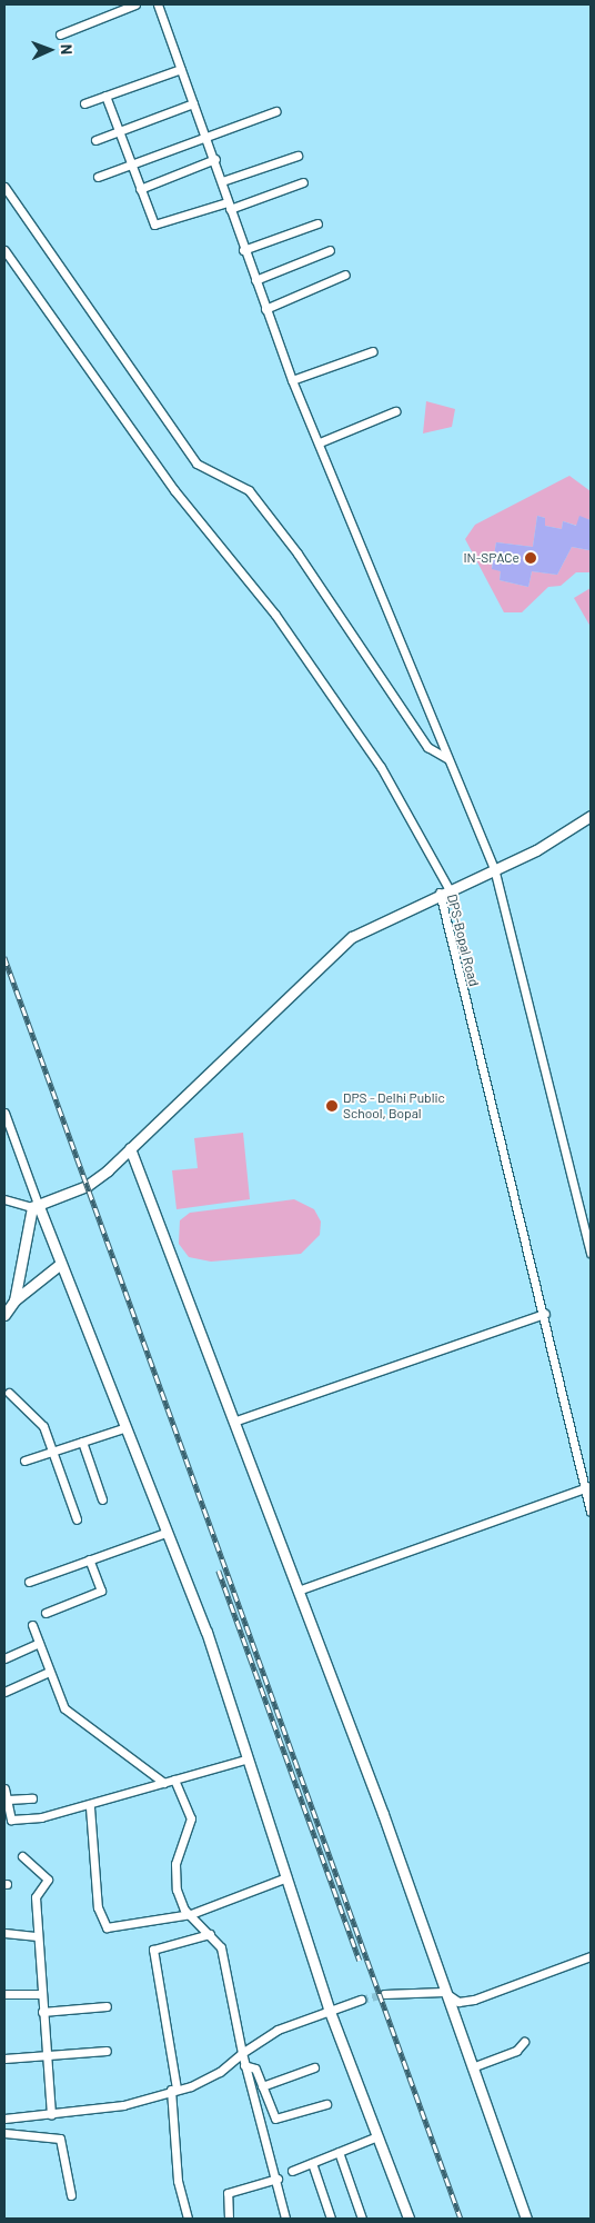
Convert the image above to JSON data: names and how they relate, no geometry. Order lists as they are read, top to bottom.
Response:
{
  "streets": {
    "street": ["DPS-Bopal Road"]
  },
  "places": ["IN-SPACe", "DPS - Delhi Public School, Bopal"],
  "north": "right"
}
